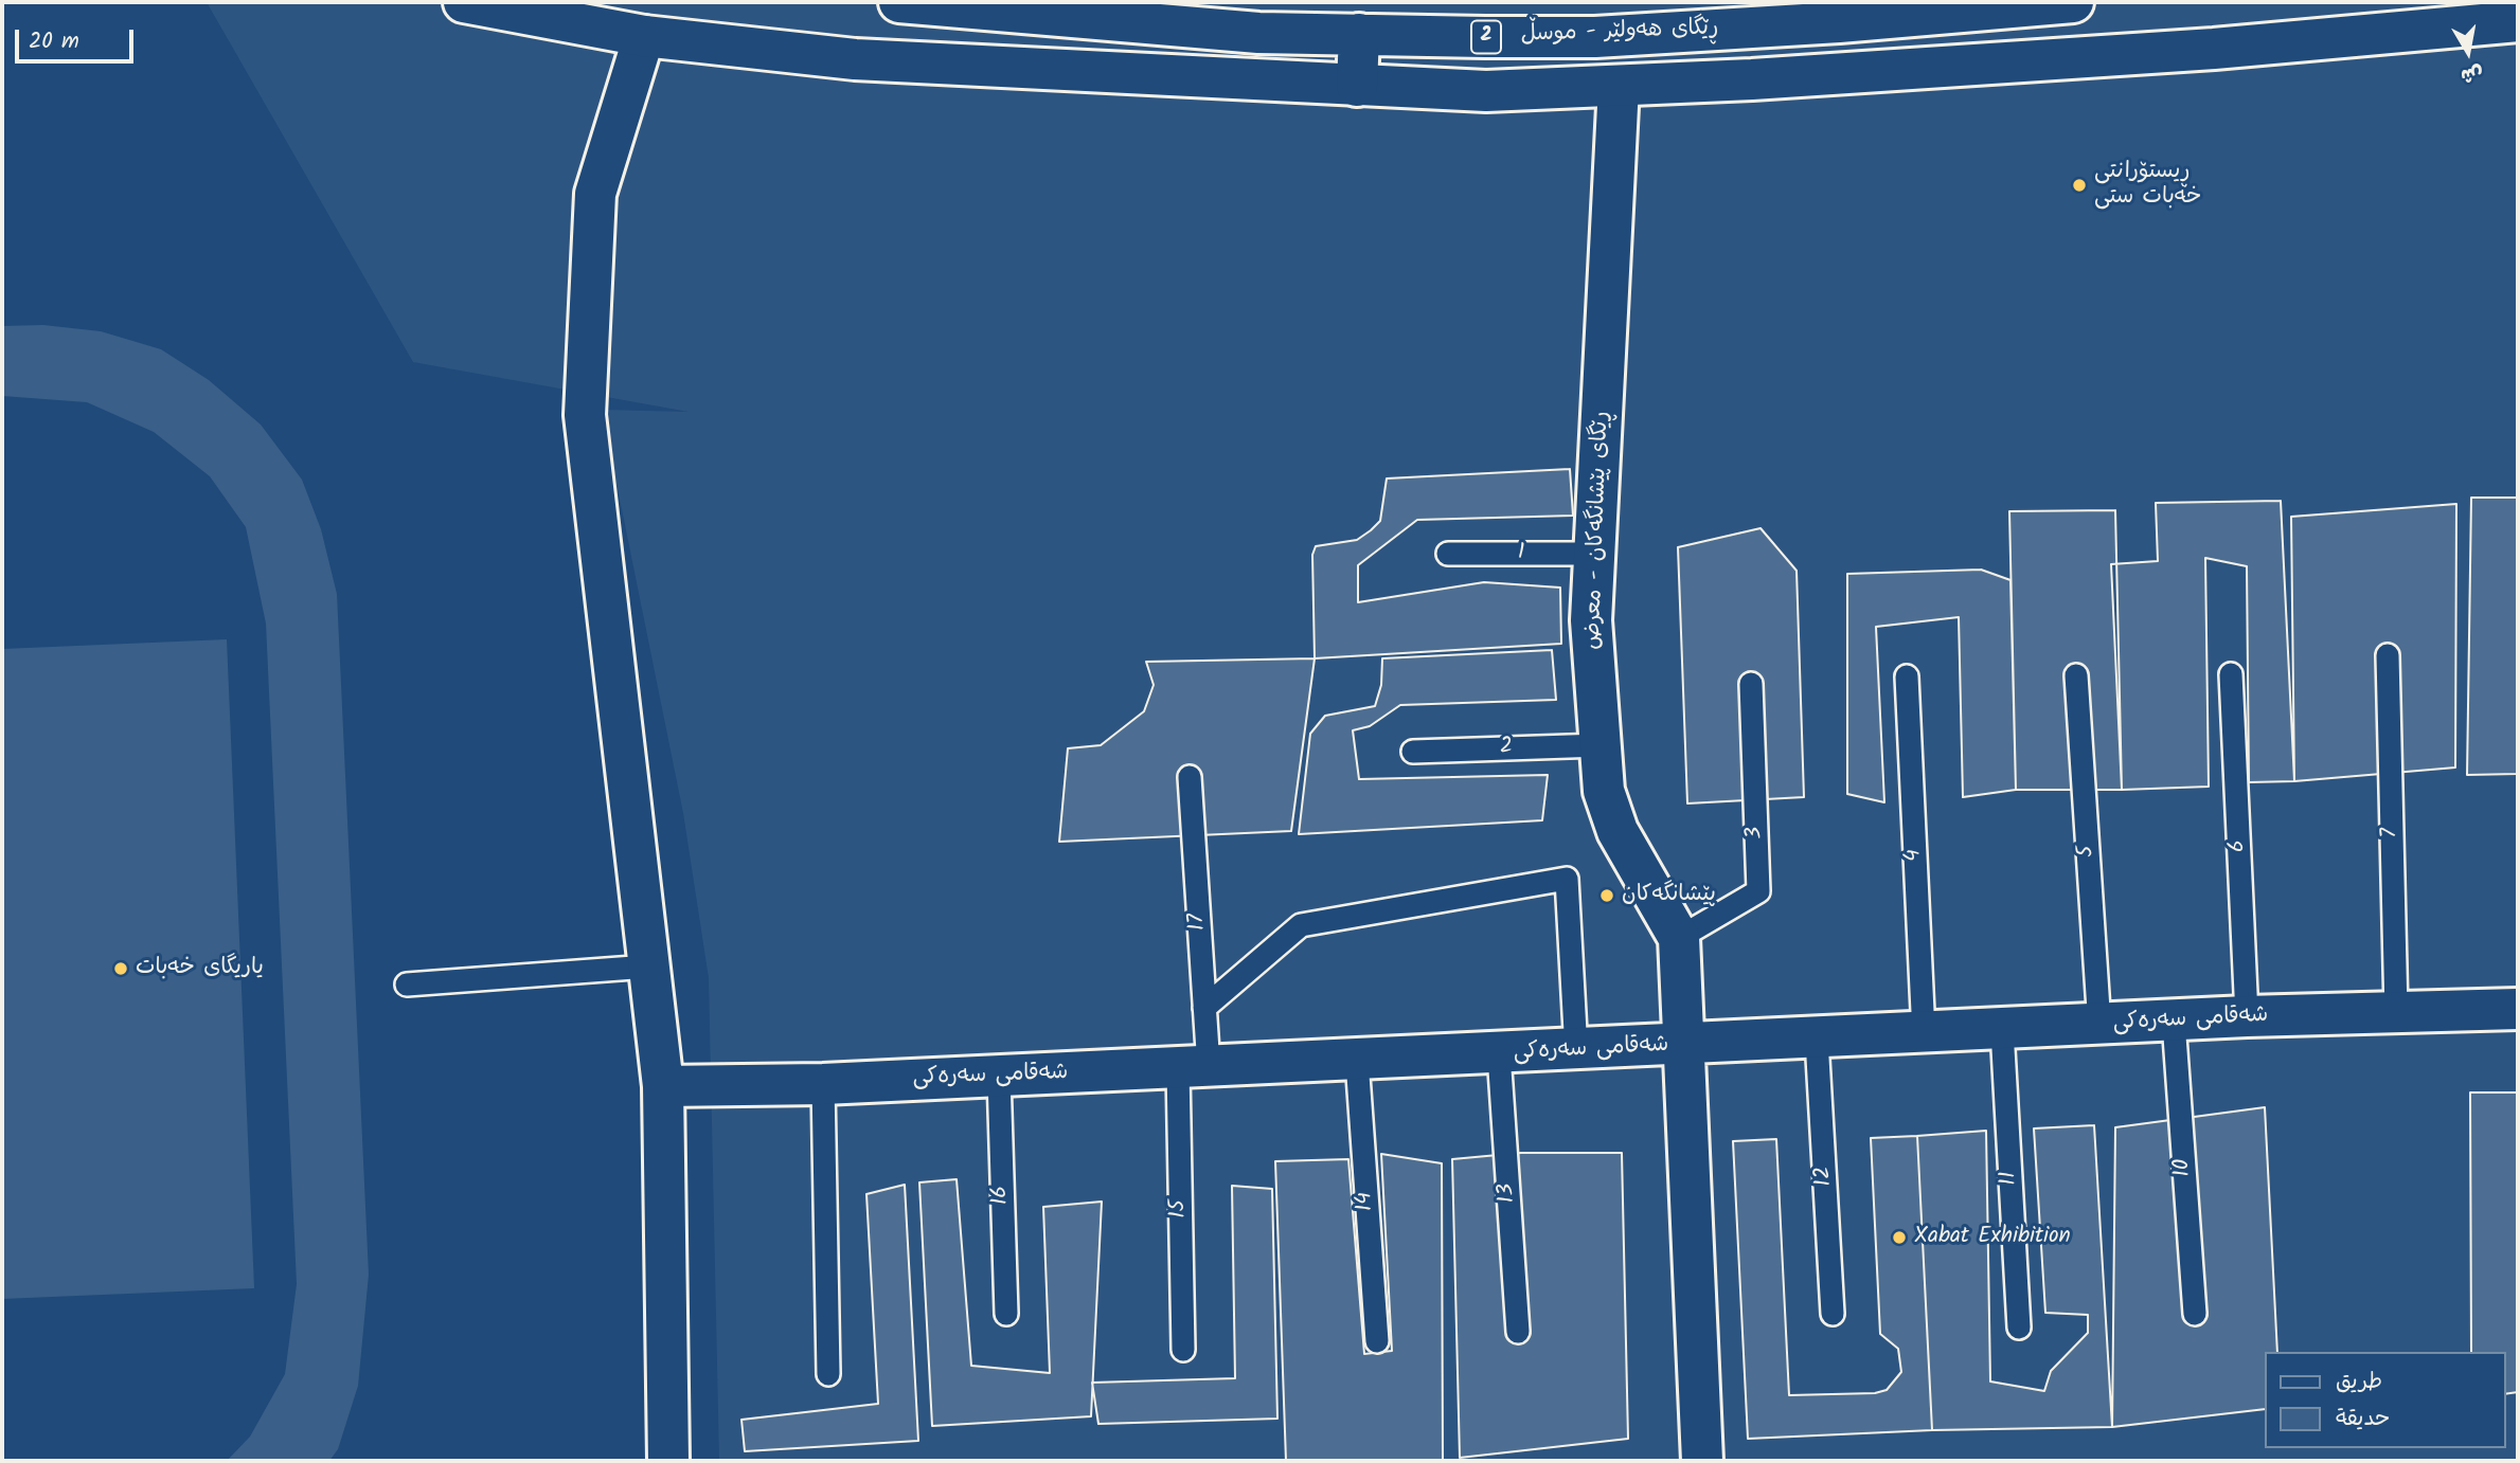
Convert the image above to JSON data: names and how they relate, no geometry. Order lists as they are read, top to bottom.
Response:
{
  "streets": {
    "main road": [
      "ڕێگای هەولێر - موسڵ",
      "2",
      "ڕێگای پێشانگەکان - معرض",
      "شەقامی سەرەکی"
    ],
    "lane": [
      "1",
      "3",
      "7",
      "6",
      "5",
      "4",
      "17",
      "10",
      "12",
      "11",
      "13",
      "16",
      "14",
      "15"
    ]
  },
  "crossings": [
    ["2", "ڕێگای پێشانگەکان - معرض"],
    ["ڕێگای پێشانگەکان - معرض", "1"],
    ["ڕێگای پێشانگەکان - معرض", "3"],
    ["ڕێگای پێشانگەکان - معرض", "شەقامی سەرەکی"],
    ["7", "شەقامی سەرەکی"],
    ["6", "شەقامی سەرەکی"],
    ["5", "شەقامی سەرەکی"],
    ["4", "شەقامی سەرەکی"],
    ["17", "شەقامی سەرەکی"],
    ["17", "15"],
    ["شەقامی سەرەکی", "10"],
    ["شەقامی سەرەکی", "12"],
    ["شەقامی سەرەکی", "11"],
    ["شەقامی سەرەکی", "13"],
    ["شەقامی سەرەکی", "16"],
    ["شەقامی سەرەکی", "14"],
    ["شەقامی سەرەکی", "15"]
  ],
  "places": [
    "ڕیستۆرانتی خەبات ستی",
    "پێشانگەکان",
    "یاریگای خەبات",
    "Xabat Exhibition"
  ],
  "legend": ["طريق", "حديقة"],
  "scale_bar": "20 m",
  "north": "bottom"
}
